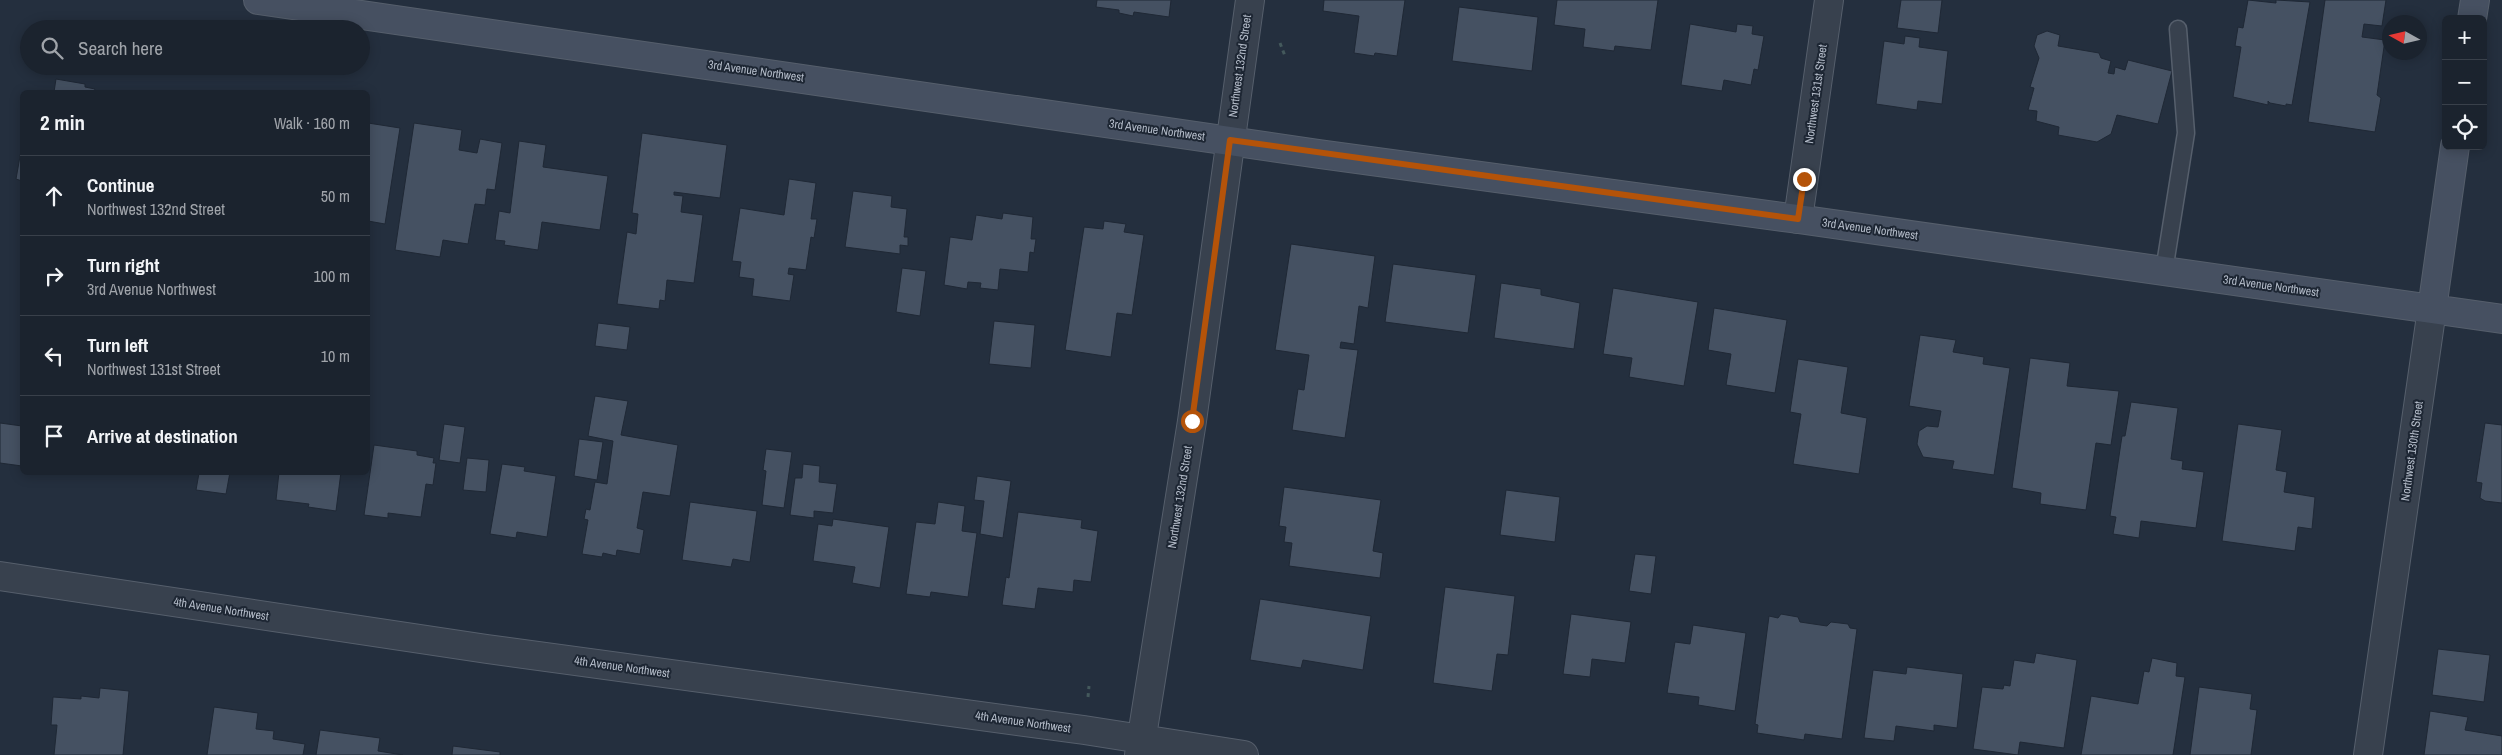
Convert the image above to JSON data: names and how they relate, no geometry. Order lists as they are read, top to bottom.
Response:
{
  "streets": {
    "street": [
      "Northwest 132nd Street",
      "3rd Avenue Northwest",
      "Northwest 131st Street",
      "Northwest 130th Street",
      "4th Avenue Northwest"
    ]
  },
  "crossings": [
    ["Northwest 132nd Street", "3rd Avenue Northwest"],
    ["Northwest 132nd Street", "4th Avenue Northwest"],
    ["3rd Avenue Northwest", "Northwest 131st Street"],
    ["3rd Avenue Northwest", "Northwest 130th Street"]
  ],
  "north": "left",
  "page": {
    "map_buttons": ["+", "−"],
    "search": "Search here",
    "heading": ["2 min", "Walk · 160 m"],
    "list": [
      ["Continue", "Northwest 132nd Street", "50 m"],
      ["Turn right", "3rd Avenue Northwest", "100 m"],
      ["Turn left", "Northwest 131st Street", "10 m"],
      "Arrive at destination"
    ]
  }
}
